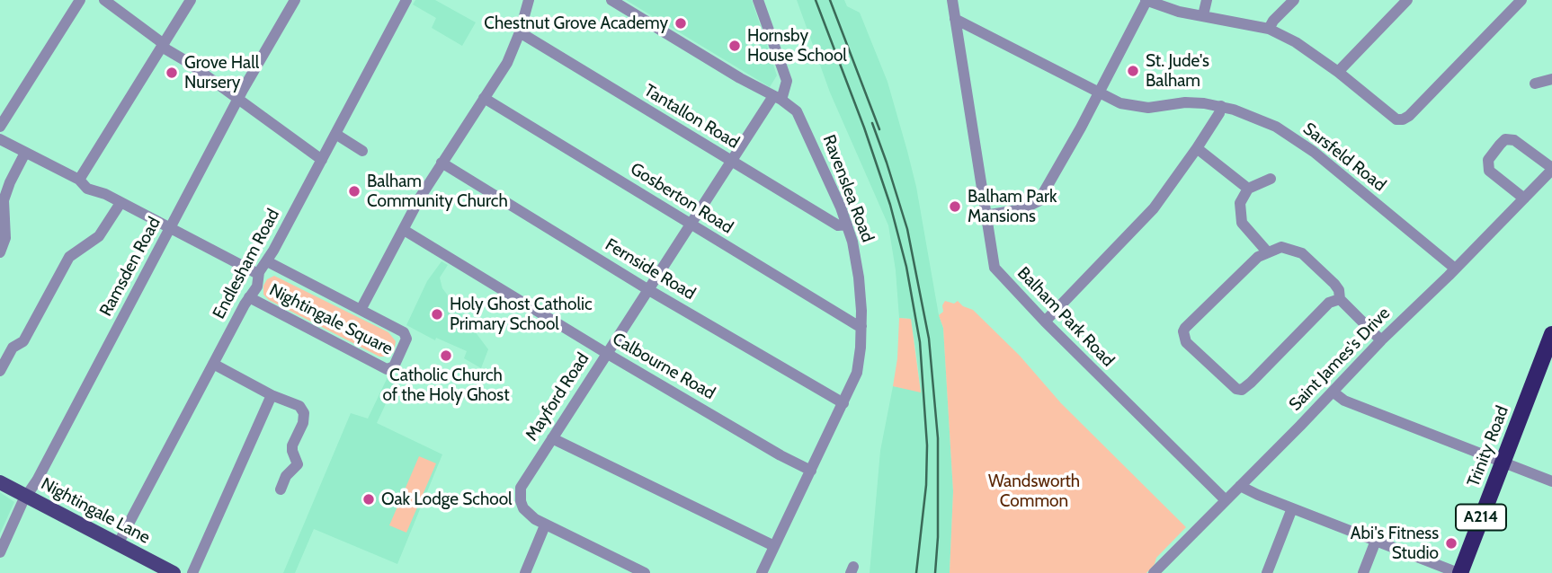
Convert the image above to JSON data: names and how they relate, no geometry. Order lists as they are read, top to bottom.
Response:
{
  "streets": {
    "highway": ["Trinity Road", "A214"],
    "main road": ["Nightingale Lane"],
    "street": [
      "Tantallon Road",
      "Sarsfeld Road",
      "Ravenslea Road",
      "Gosberton Road",
      "Endlesham Road",
      "Ramsden Road",
      "Fernside Road",
      "Balham Park Road",
      "Nightingale Square",
      "Saint James's Drive",
      "Calbourne Road",
      "Mayford Road"
    ]
  },
  "crossings": [
    ["Tantallon Road", "Ravenslea Road"],
    ["Tantallon Road", "Mayford Road"],
    ["Sarsfeld Road", "Balham Park Road"],
    ["Sarsfeld Road", "Saint James's Drive"],
    ["Ravenslea Road", "Gosberton Road"],
    ["Ravenslea Road", "Fernside Road"],
    ["Ravenslea Road", "Calbourne Road"],
    ["Ravenslea Road", "Mayford Road"],
    ["Gosberton Road", "Mayford Road"],
    ["Endlesham Road", "Nightingale Square"],
    ["Endlesham Road", "Nightingale Lane"],
    ["Ramsden Road", "Nightingale Lane"],
    ["Fernside Road", "Mayford Road"],
    ["Balham Park Road", "Saint James's Drive"],
    ["Calbourne Road", "Mayford Road"]
  ],
  "parks": ["Wandsworth Common"],
  "places": [
    "Chestnut Grove Academy",
    "Hornsby House School",
    "St. Jude's Balham",
    "Grove Hall Nursery",
    "Balham Community Church",
    "Balham Park Mansions",
    "Holy Ghost Catholic Primary School",
    "Catholic Church of the Holy Ghost",
    "Oak Lodge School",
    "Abi's Fitness Studio"
  ]
}
